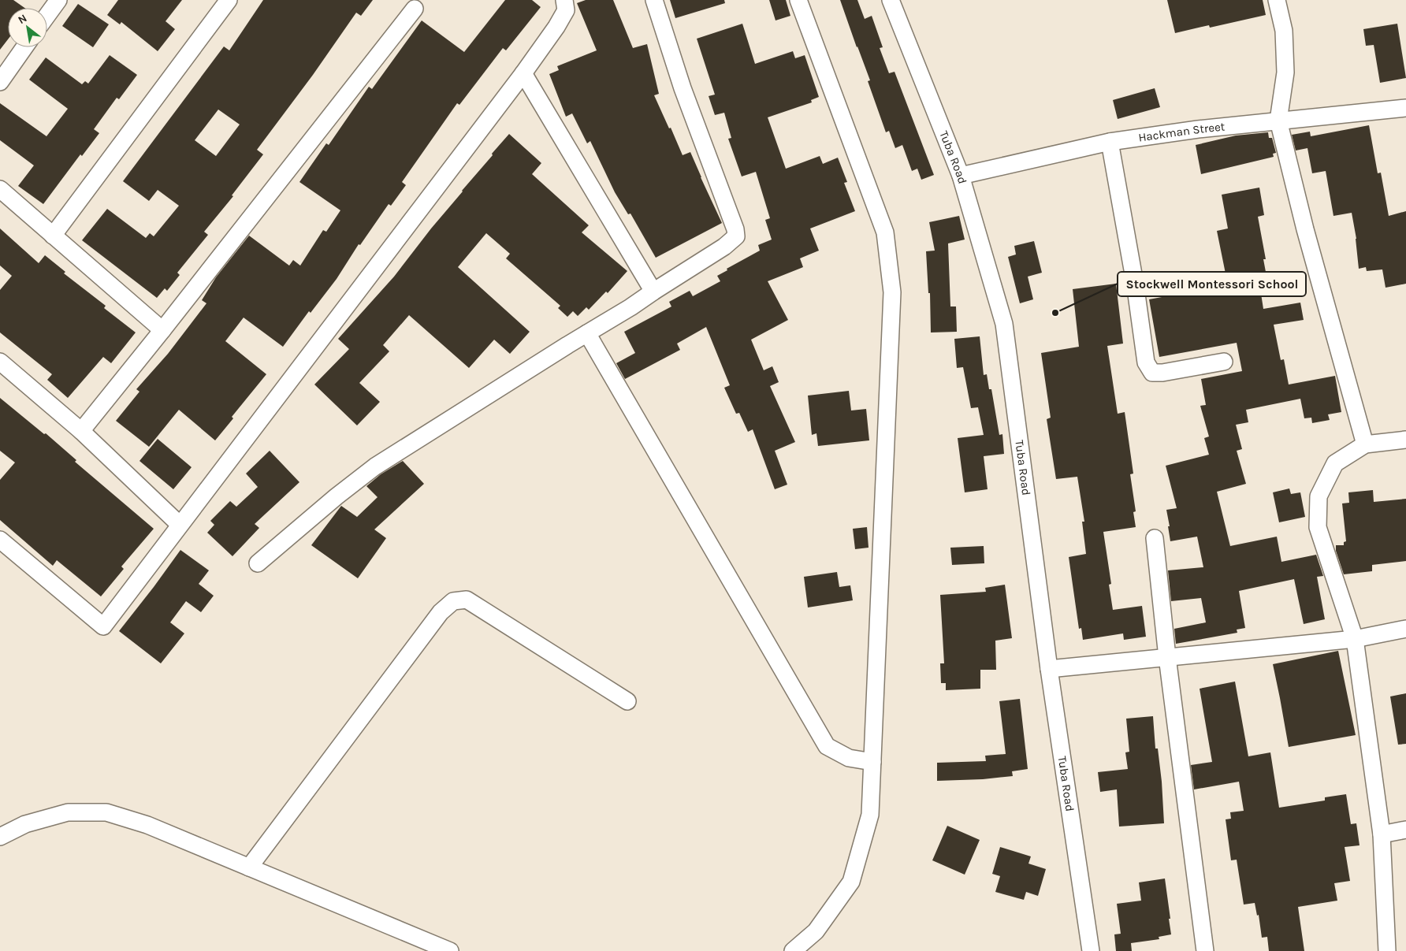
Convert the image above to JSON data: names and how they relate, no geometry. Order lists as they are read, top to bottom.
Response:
{
  "streets": {
    "street": ["Hackman Street", "Tuba Road"]
  },
  "crossings": [
    ["Hackman Street", "Tuba Road"]
  ],
  "places": ["Stockwell Montessori School"],
  "north": "top left"
}
